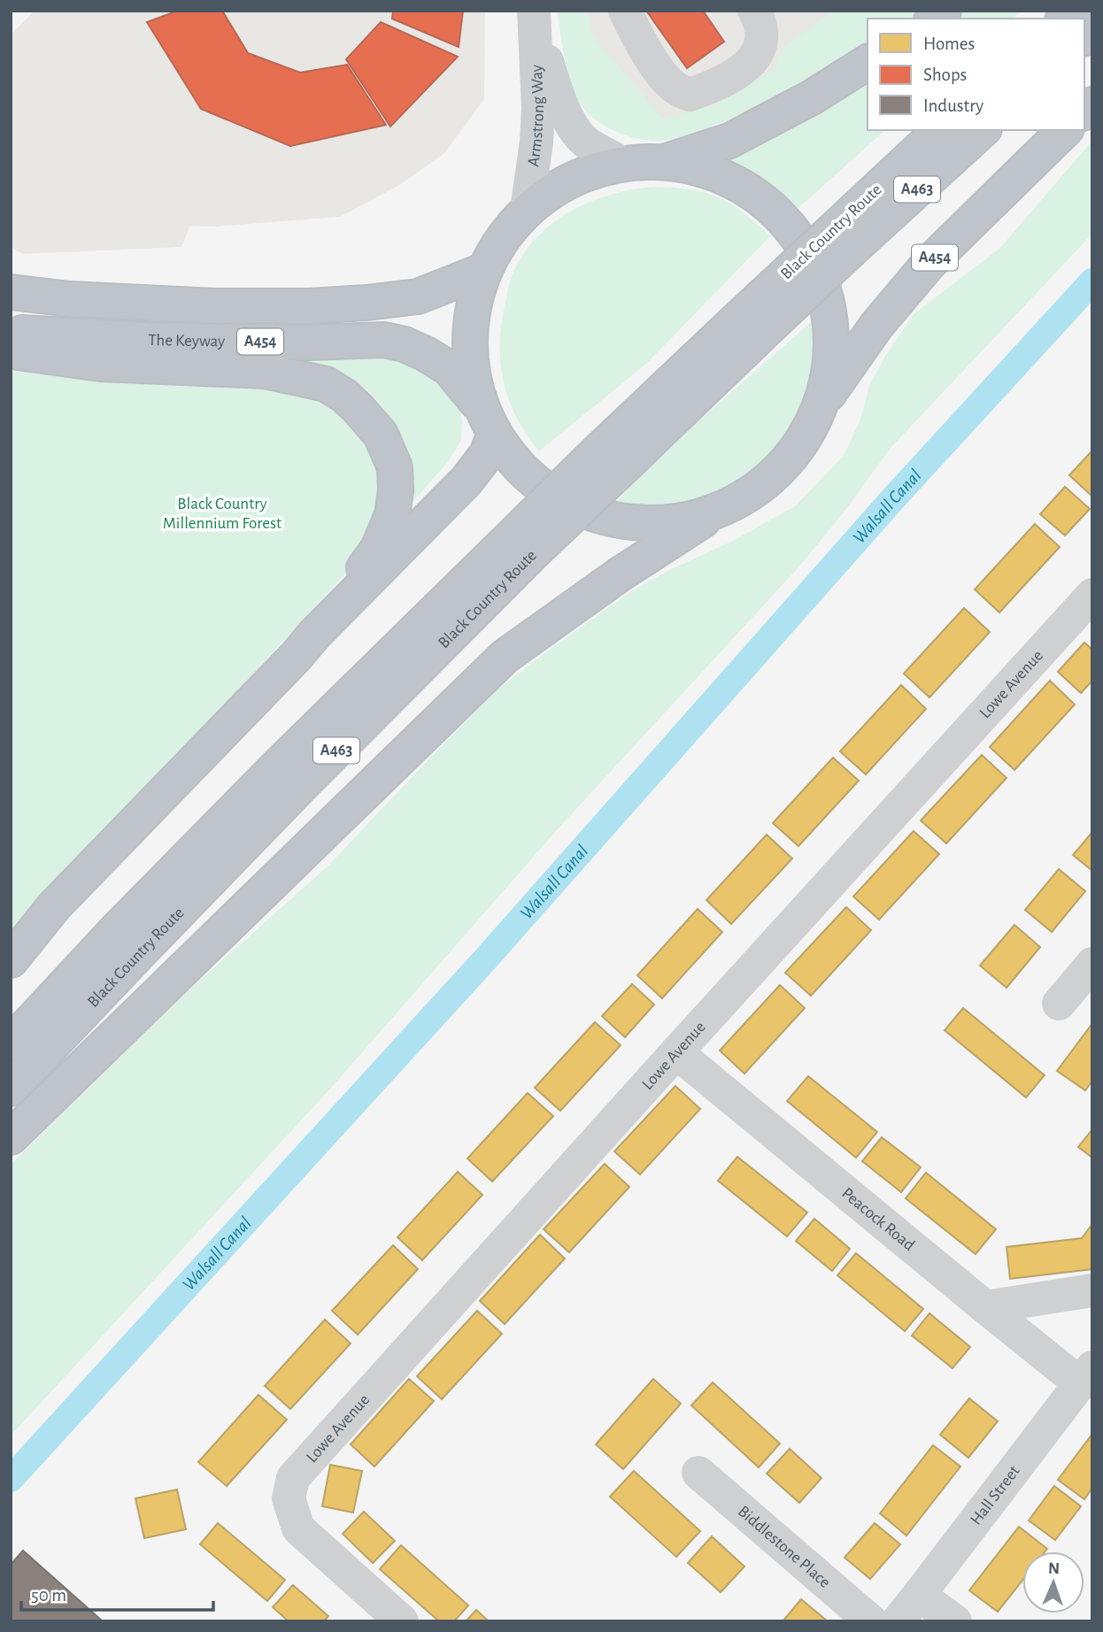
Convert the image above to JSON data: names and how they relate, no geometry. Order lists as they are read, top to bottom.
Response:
{
  "streets": {
    "highway": [
      "A463",
      "Black Country Route",
      "A454",
      "The Keyway"
    ],
    "main road": ["Armstrong Way"],
    "street": [
      "Lowe Avenue",
      "Peacock Road",
      "Hall Street",
      "Biddlestone Place"
    ]
  },
  "crossings": [
    ["Lowe Avenue", "Peacock Road"],
    ["Peacock Road", "Hall Street"]
  ],
  "water": ["Walsall Canal"],
  "parks": ["Black Country Millennium Forest"],
  "legend": ["Homes", "Shops", "Industry"],
  "scale_bar": "50 m",
  "north": "top"
}
